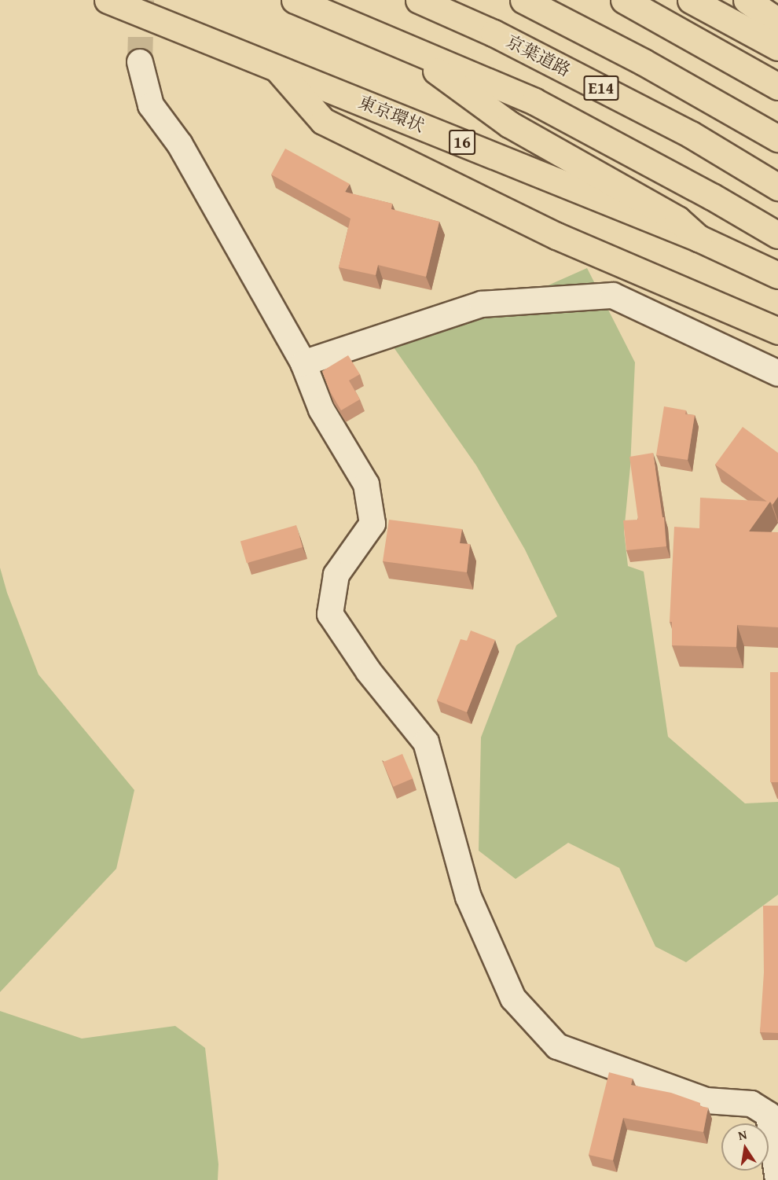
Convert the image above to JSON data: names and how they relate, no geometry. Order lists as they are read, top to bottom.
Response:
{
  "streets": {
    "highway": [
      "京葉道路",
      "E14",
      "東京環状",
      "16"
    ]
  },
  "north": "top"
}
